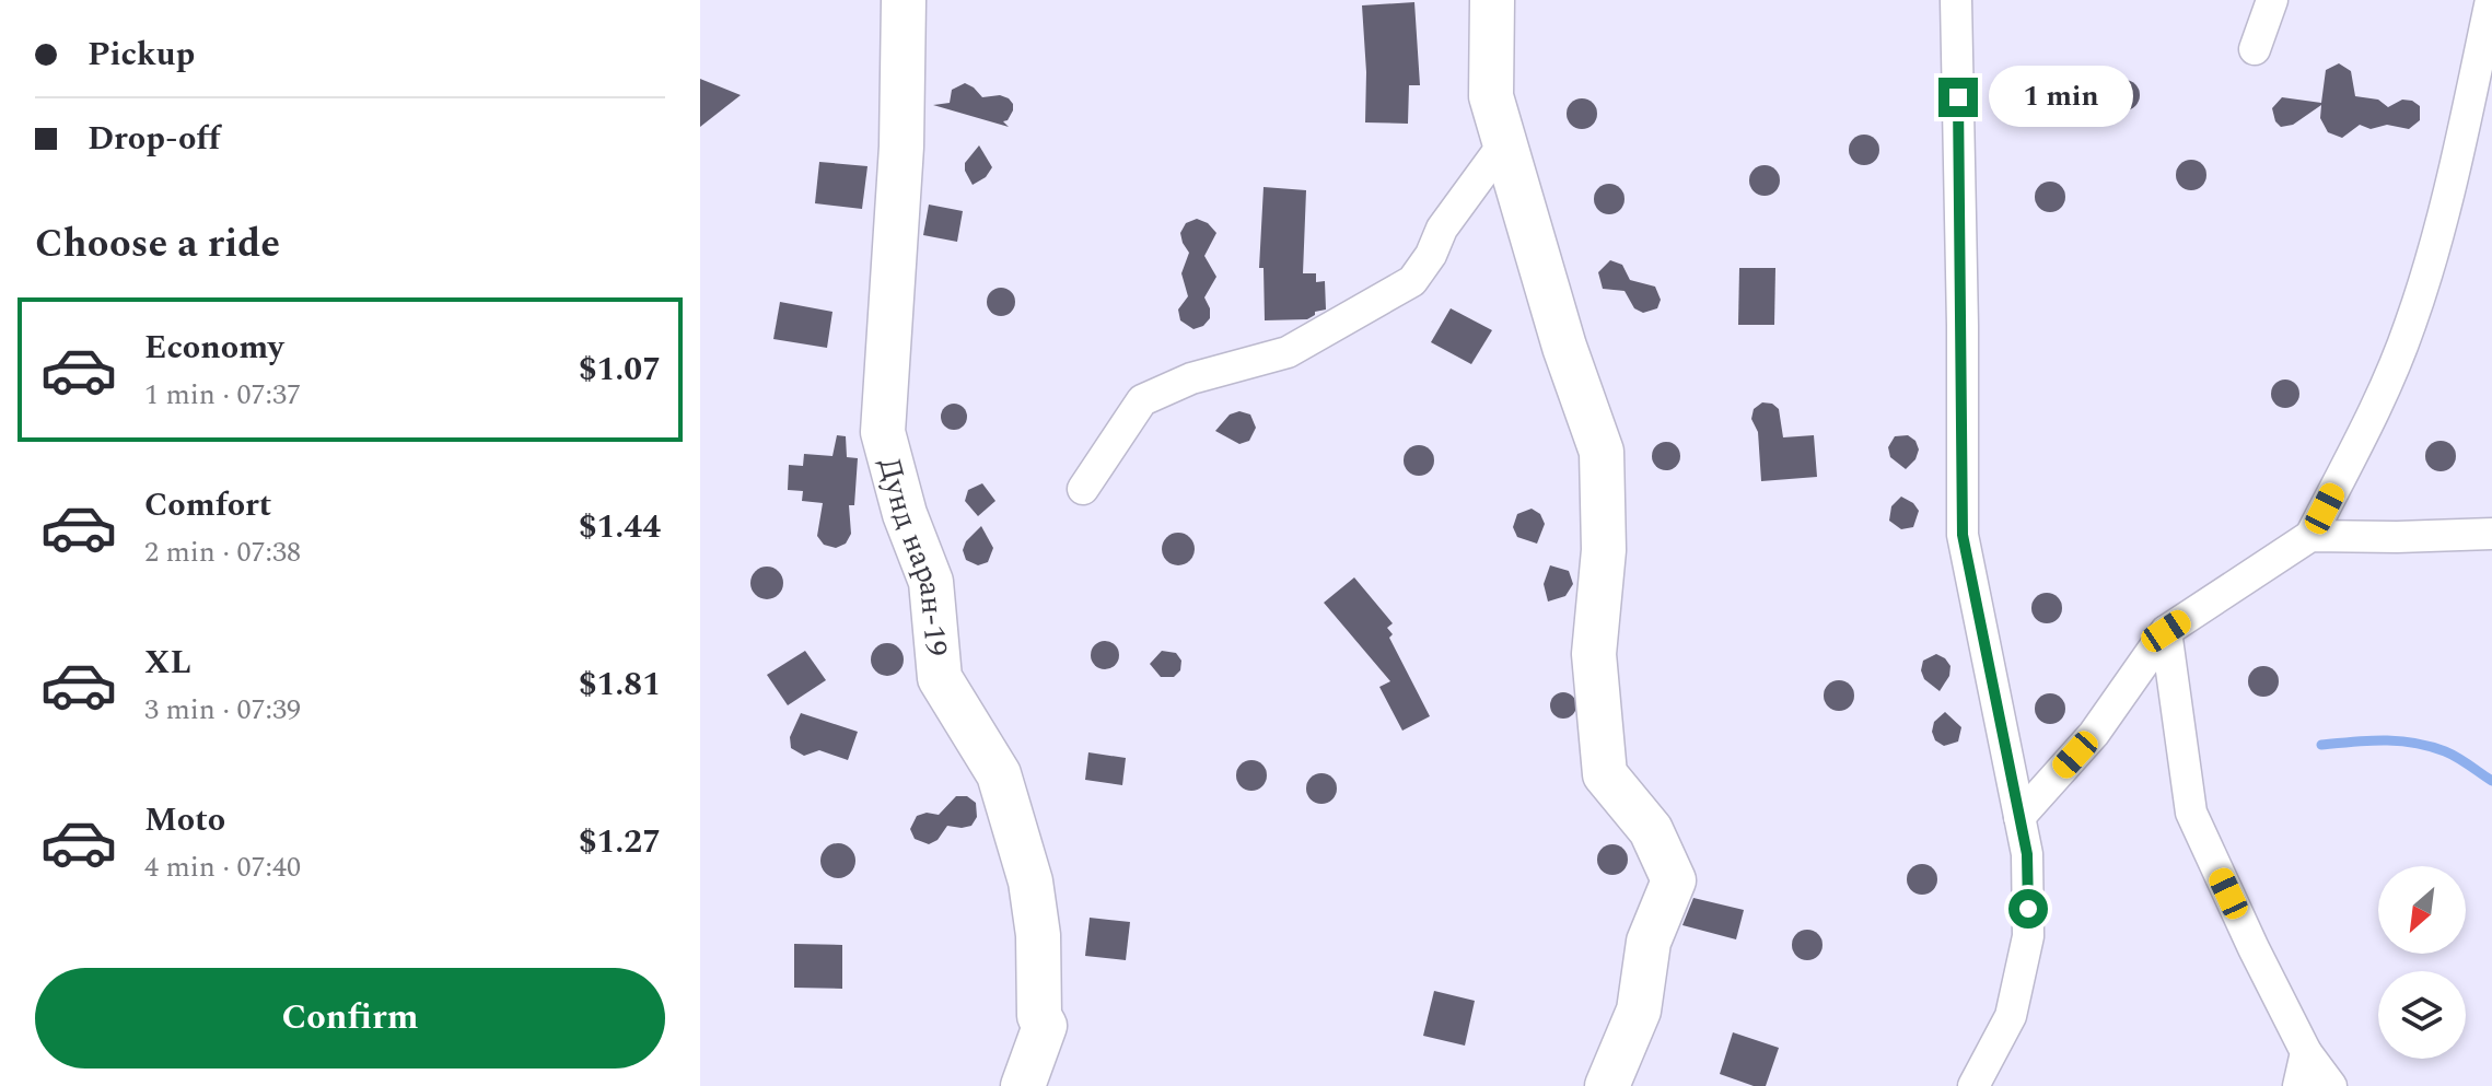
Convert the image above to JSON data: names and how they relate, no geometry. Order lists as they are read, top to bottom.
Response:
{
  "streets": {
    "street": ["Дунд наран-19"]
  },
  "north": "bottom left",
  "page": {
    "banner": ["Pickup", "Drop-off"],
    "bubble": "1 min",
    "heading": "Choose a ride",
    "list": [
      {
        "name": "Economy",
        "note": "1 min · 07:37",
        "value": "$1.07"
      },
      {
        "name": "Comfort",
        "note": "2 min · 07:38",
        "value": "$1.44"
      },
      {
        "name": "XL",
        "note": "3 min · 07:39",
        "value": "$1.81"
      },
      {
        "name": "Moto",
        "note": "4 min · 07:40",
        "value": "$1.27"
      }
    ],
    "buttons": "Confirm"
  }
}
